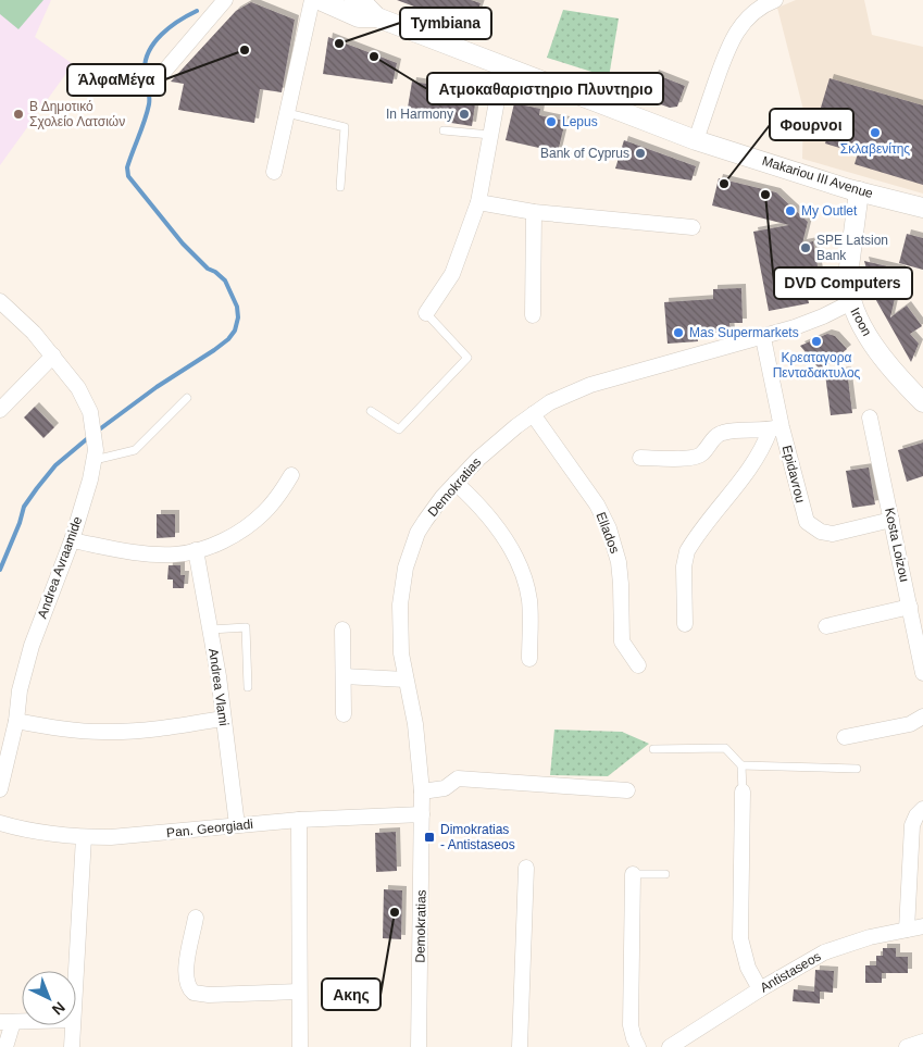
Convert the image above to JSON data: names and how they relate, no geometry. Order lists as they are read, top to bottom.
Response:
{
  "streets": {
    "street": [
      "Makariou III Avenue",
      "Iroon",
      "Epidavrou",
      "Demokratias",
      "Ellados",
      "Kosta Loizou",
      "Andrea Avraamide",
      "Andrea Vlami",
      "Pan. Georgiadi",
      "Antistaseos"
    ]
  },
  "crossings": [
    ["Makariou III Avenue", "Iroon"],
    ["Iroon", "Demokratias"],
    ["Epidavrou", "Demokratias"],
    ["Epidavrou", "Kosta Loizou"],
    ["Demokratias", "Ellados"],
    ["Demokratias", "Pan. Georgiadi"],
    ["Andrea Vlami", "Pan. Georgiadi"]
  ],
  "places": {
    "other": [
      "Tymbiana",
      "ΆλφαΜέγα",
      "Ατμοκαθαριστηριο Πλυντηριο",
      "Β Δημοτικό Σχολείο Λατσιών",
      "In Harmony",
      "Lepus",
      "Σκλαβενίτης",
      "Bank of Cyprus",
      "Φουρνοι",
      "DVD Computers",
      "My Outlet",
      "SPE Latsion Bank",
      "Mas Supermarkets",
      "Κρεαταγορα Πενταδακτυλος",
      "Ακης"
    ],
    "transit": ["Dimokratias - Antistaseos"]
  },
  "north": "bottom right"
}
